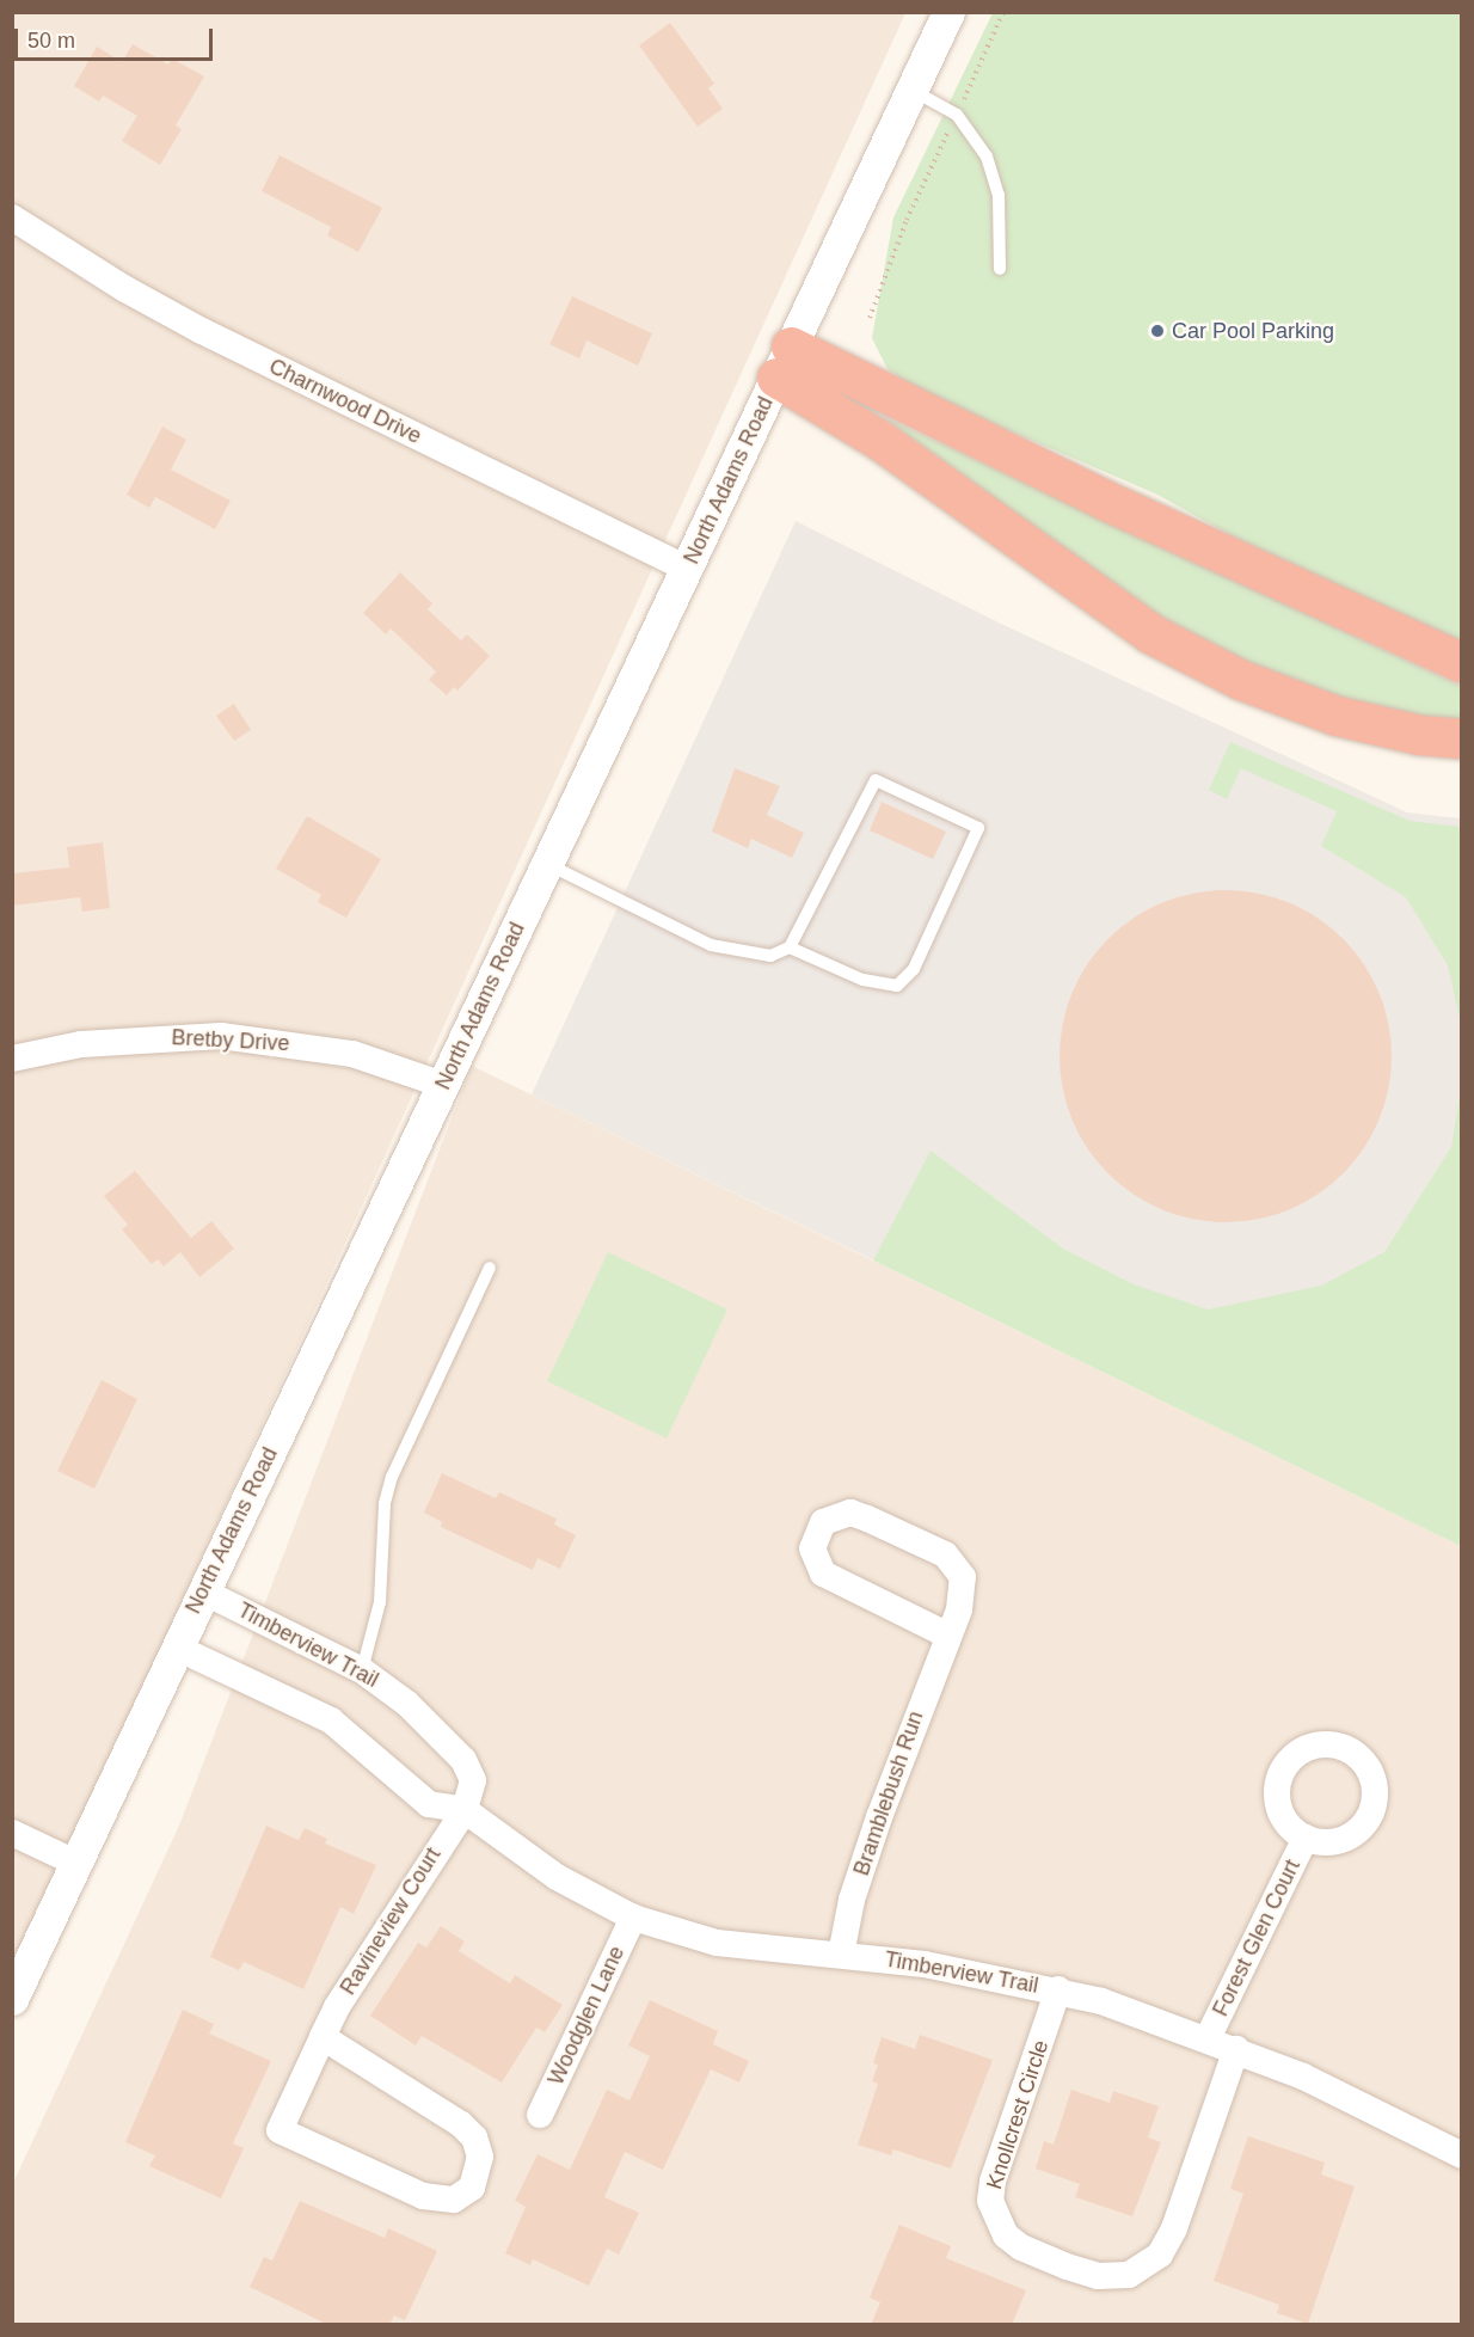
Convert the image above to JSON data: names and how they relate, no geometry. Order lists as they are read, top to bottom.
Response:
{
  "streets": {
    "street": [
      "Charnwood Drive",
      "North Adams Road",
      "Bretby Drive",
      "Timberview Trail",
      "Bramblebush Run",
      "Ravineview Court",
      "Forest Glen Court",
      "Woodglen Lane",
      "Knollcrest Circle"
    ]
  },
  "crossings": [
    ["Charnwood Drive", "North Adams Road"],
    ["North Adams Road", "Bretby Drive"],
    ["North Adams Road", "Timberview Trail"],
    ["Timberview Trail", "Bramblebush Run"],
    ["Timberview Trail", "Ravineview Court"],
    ["Timberview Trail", "Forest Glen Court"],
    ["Timberview Trail", "Woodglen Lane"],
    ["Timberview Trail", "Knollcrest Circle"]
  ],
  "places": ["Car Pool Parking"],
  "scale_bar": "50 m"
}
